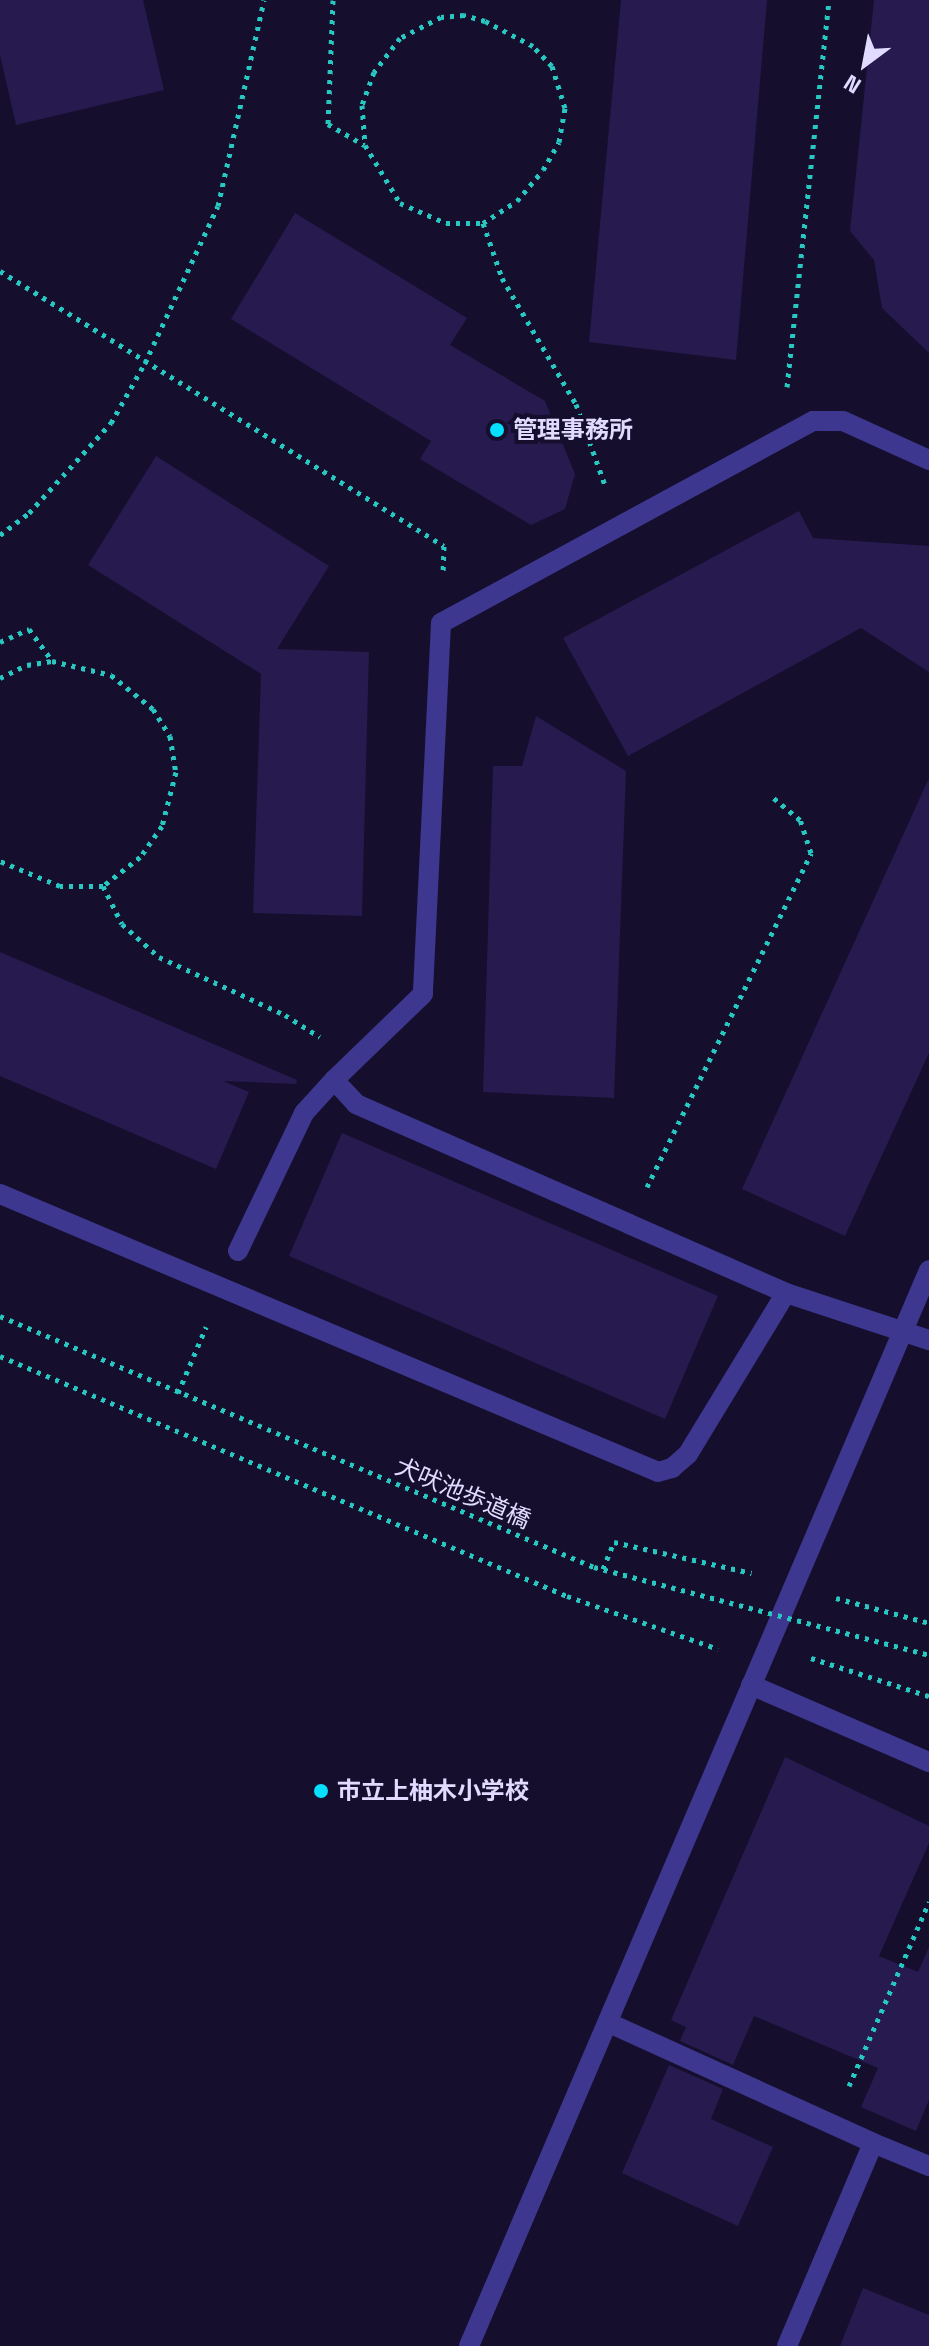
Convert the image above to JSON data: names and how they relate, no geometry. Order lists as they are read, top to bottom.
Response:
{
  "streets": {
    "path": ["犬吠池歩道橋"]
  },
  "places": ["管理事務所", "市立上柚木小学校"],
  "north": "bottom left"
}
